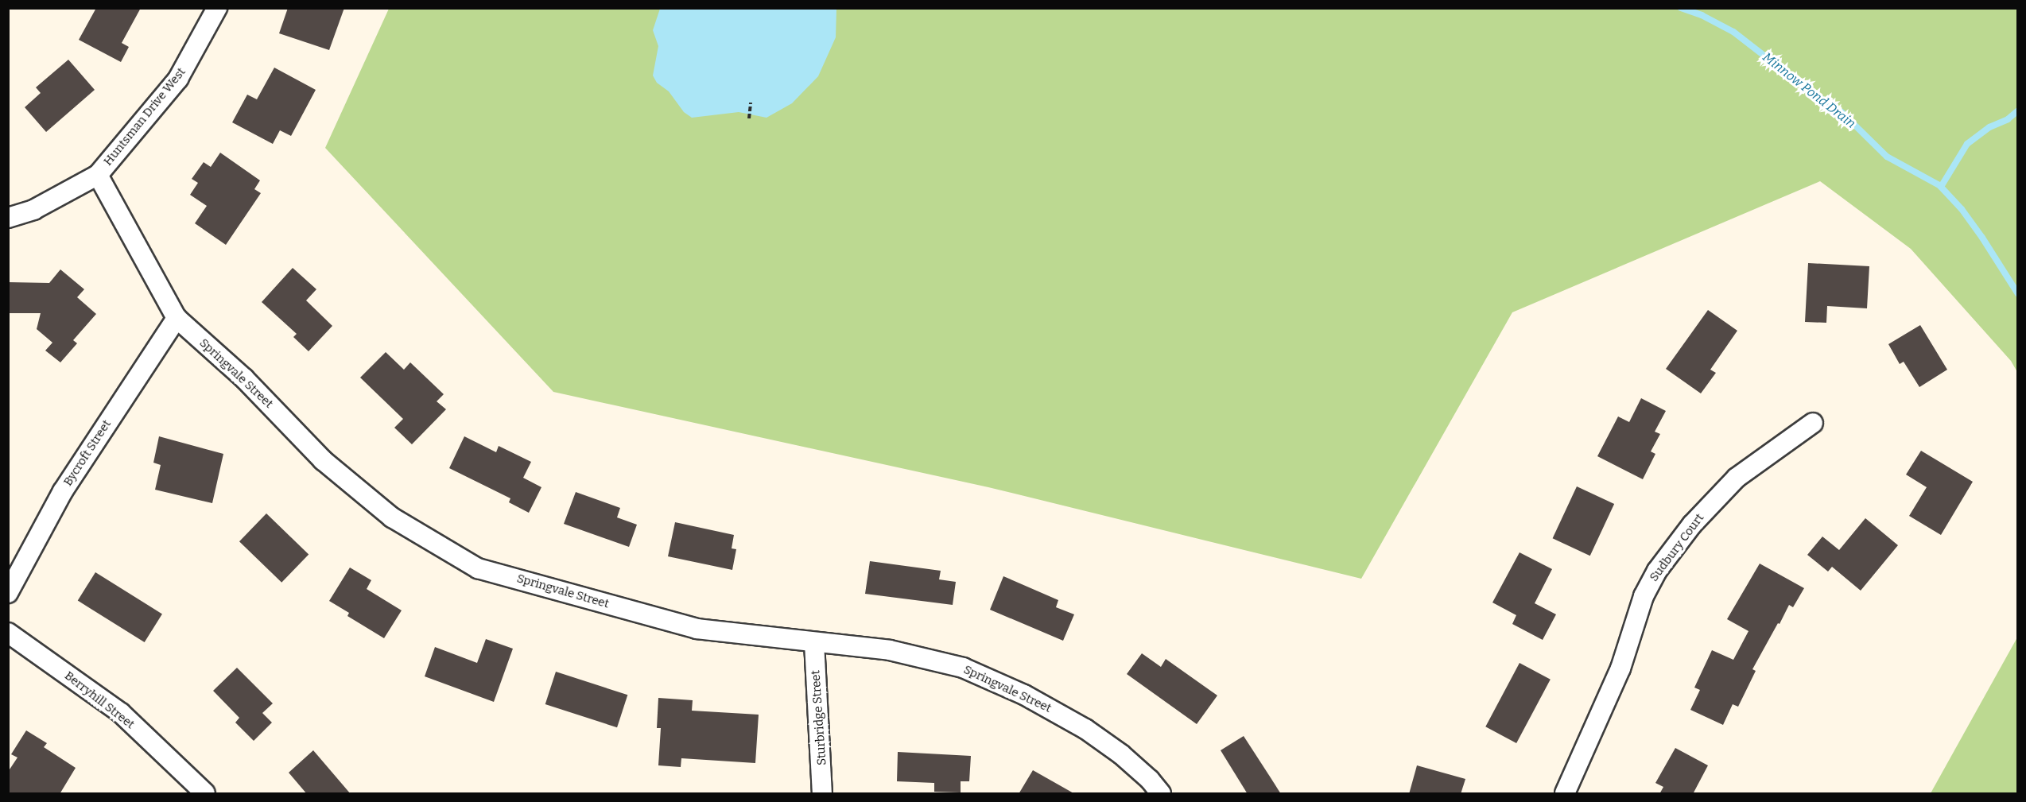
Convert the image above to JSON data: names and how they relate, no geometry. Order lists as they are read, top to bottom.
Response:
{
  "streets": {
    "street": [
      "Huntsman Drive West",
      "Springvale Street",
      "Bycroft Street",
      "Sudbury Court",
      "Berryhill Street",
      "Sturbridge Street"
    ]
  },
  "crossings": [
    ["Huntsman Drive West", "Springvale Street"],
    ["Springvale Street", "Bycroft Street"],
    ["Springvale Street", "Sturbridge Street"]
  ],
  "water": ["Minnow Pond Drain"]
}
